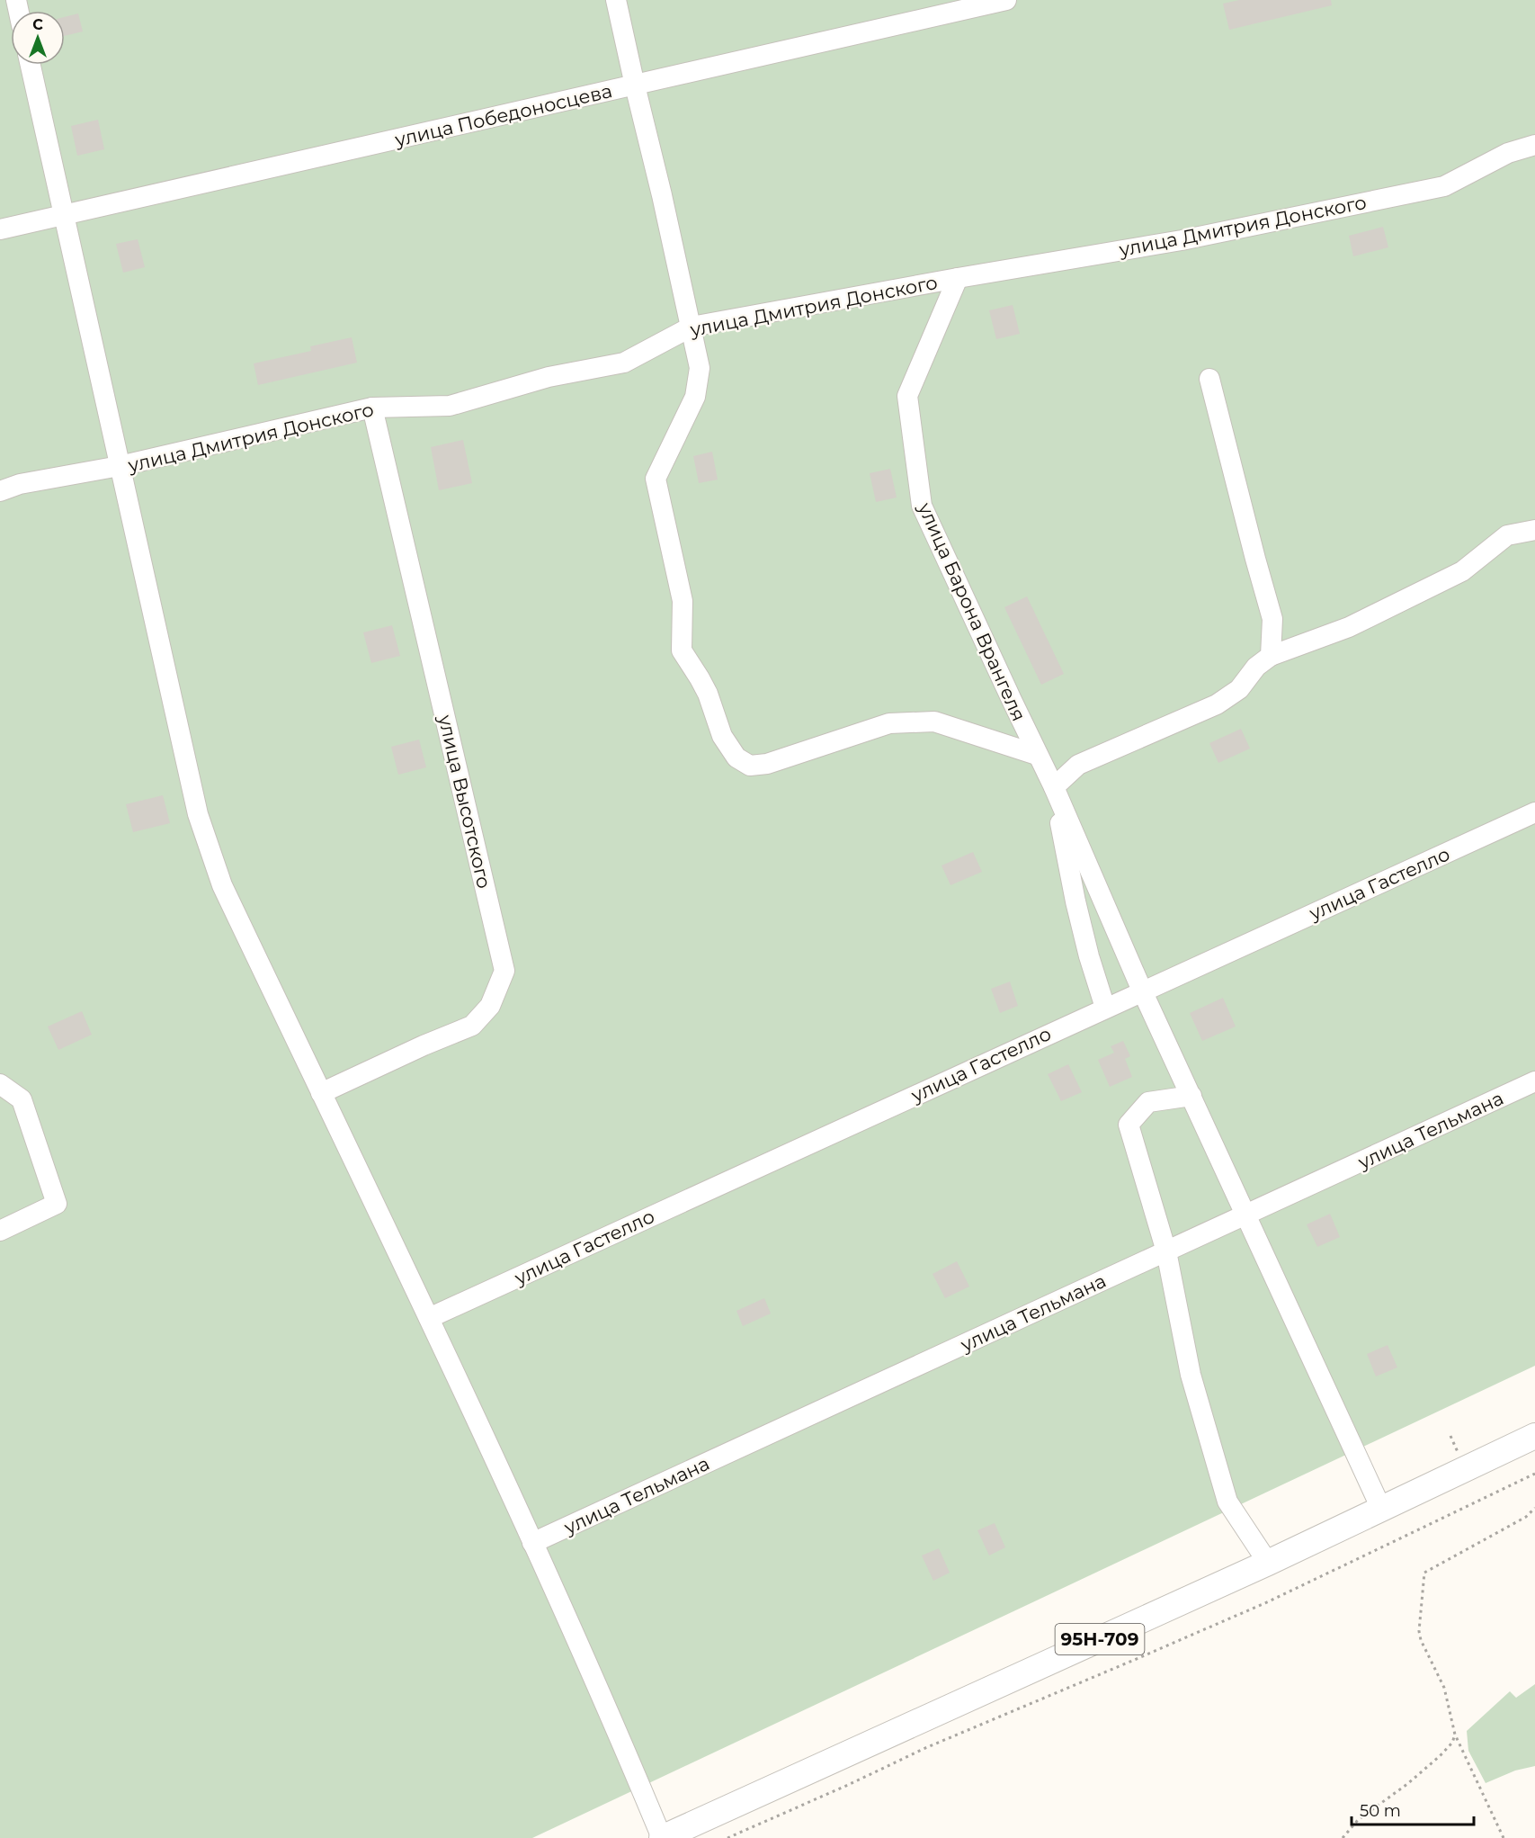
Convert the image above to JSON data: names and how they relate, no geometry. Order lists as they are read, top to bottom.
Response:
{
  "streets": {
    "main road": ["95Н-709"],
    "street": [
      "улица Победоносцева",
      "улица Дмитрия Донского",
      "улица Барона Врангеля",
      "улица Высотского",
      "улица Гастелло",
      "улица Тельмана"
    ]
  },
  "crossings": [
    ["улица Дмитрия Донского", "улица Барона Врангеля"],
    ["улица Дмитрия Донского", "улица Высотского"]
  ],
  "scale_bar": "50 m",
  "north": "top"
}
